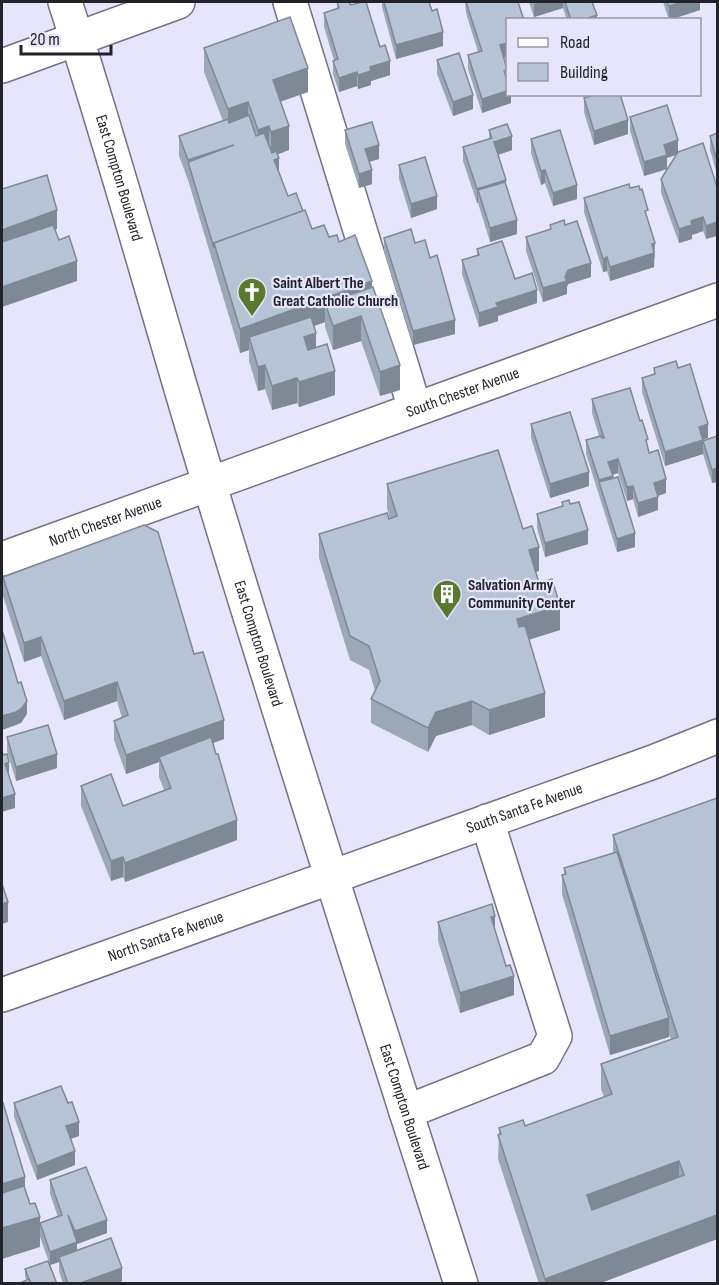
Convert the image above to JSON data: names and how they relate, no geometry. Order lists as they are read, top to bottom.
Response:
{
  "streets": {
    "main road": [
      "East Compton Boulevard",
      "South Chester Avenue",
      "North Chester Avenue",
      "South Santa Fe Avenue",
      "North Santa Fe Avenue"
    ]
  },
  "crossings": [
    ["East Compton Boulevard", "South Chester Avenue"],
    ["East Compton Boulevard", "North Chester Avenue"],
    ["East Compton Boulevard", "South Santa Fe Avenue"],
    ["East Compton Boulevard", "North Santa Fe Avenue"],
    ["South Chester Avenue", "North Chester Avenue"],
    ["South Santa Fe Avenue", "North Santa Fe Avenue"]
  ],
  "places": {
    "church": ["Saint Albert The Great Catholic Church"],
    "building": ["Salvation Army Community Center"]
  },
  "legend": ["Road", "Building"],
  "scale_bar": "20 m"
}
